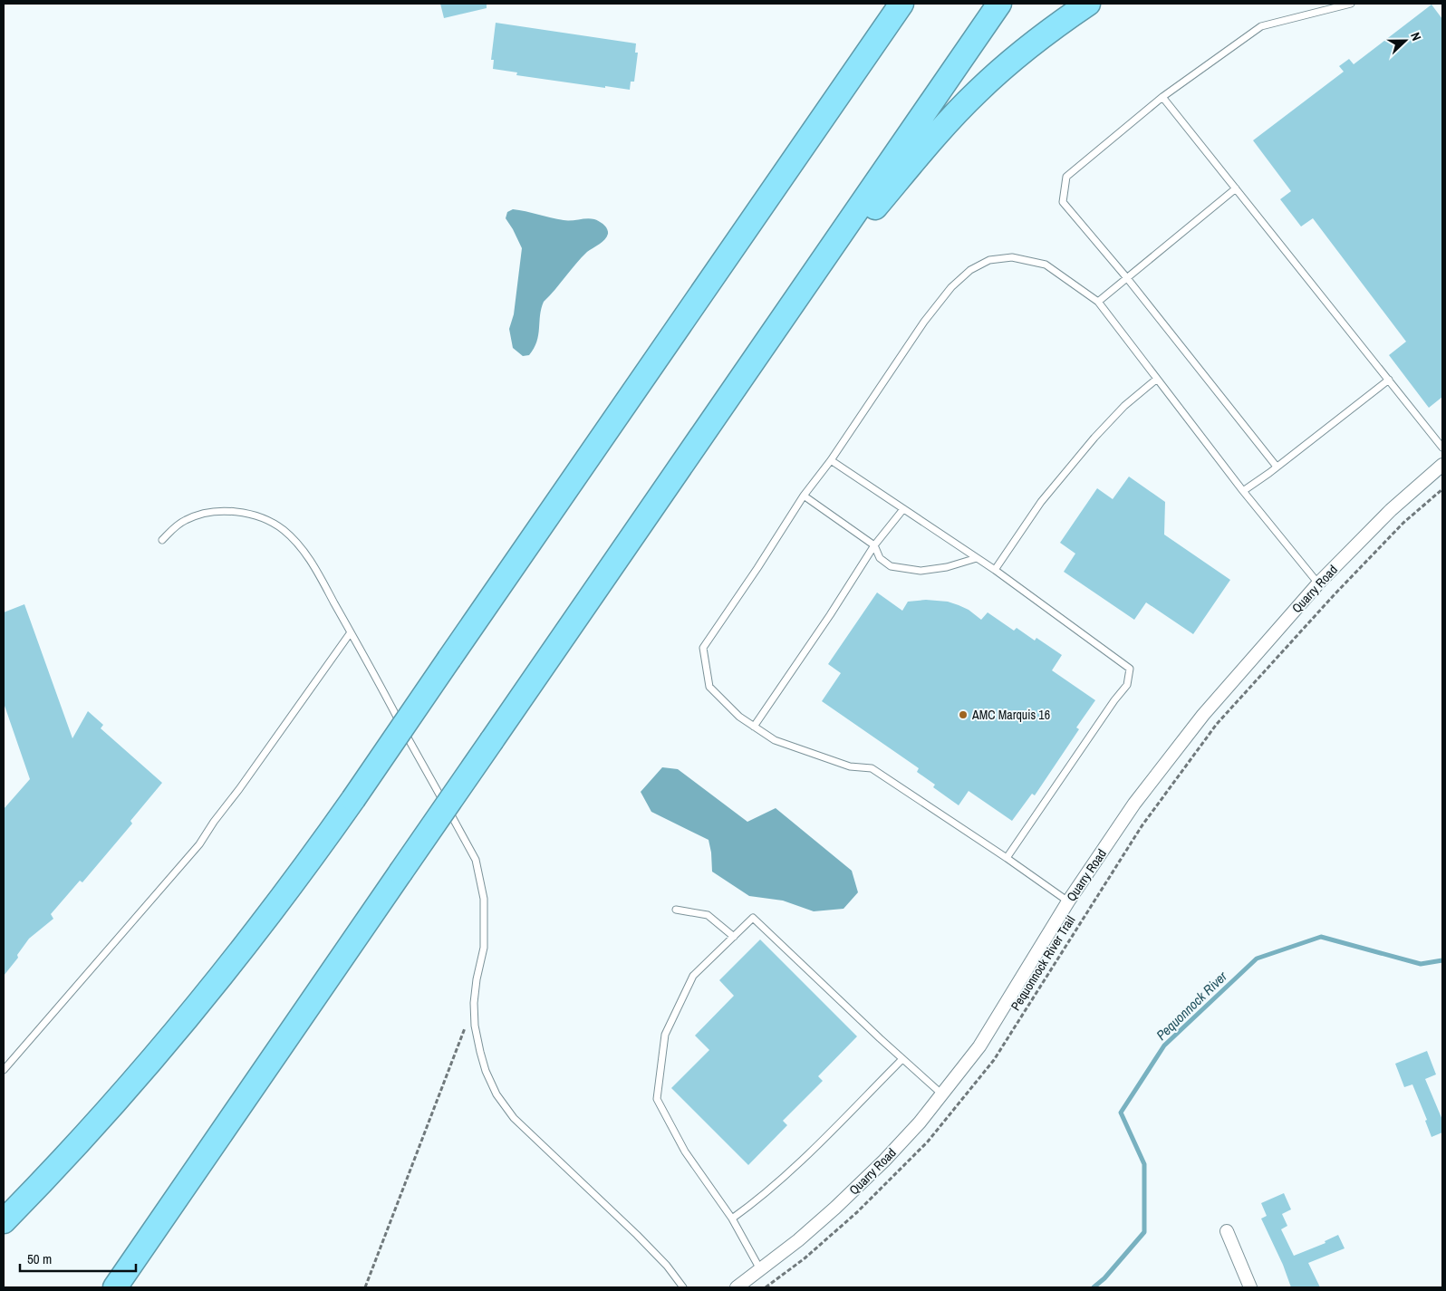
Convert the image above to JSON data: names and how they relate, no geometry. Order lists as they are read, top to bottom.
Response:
{
  "streets": {
    "street": ["Quarry Road"],
    "path": ["Pequonnock River Trail"]
  },
  "water": ["Pequonnock River"],
  "places": ["AMC Marquis 16"],
  "scale_bar": "50 m",
  "north": "right"
}
